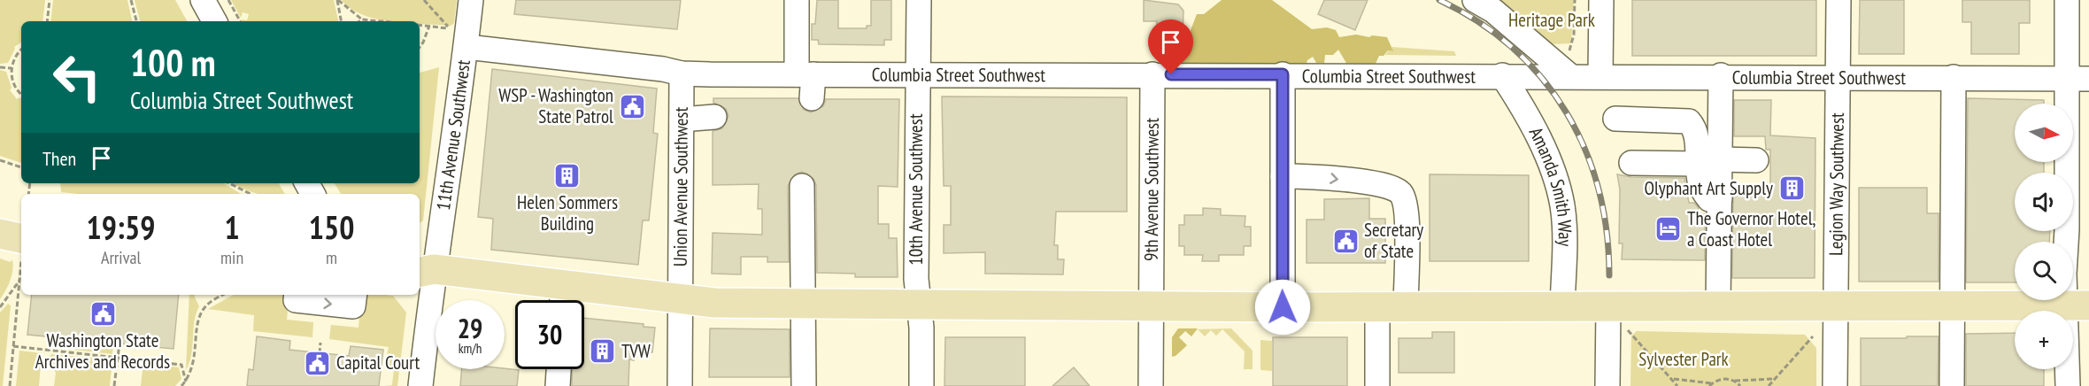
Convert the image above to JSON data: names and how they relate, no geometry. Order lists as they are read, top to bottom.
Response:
{
  "streets": {
    "street": [
      "Columbia Street Southwest",
      "11th Avenue Southwest",
      "Legion Way Southwest",
      "Union Avenue Southwest",
      "Amanda Smith Way",
      "10th Avenue Southwest",
      "9th Avenue Southwest"
    ]
  },
  "crossings": [
    ["Columbia Street Southwest", "11th Avenue Southwest"],
    ["Columbia Street Southwest", "Legion Way Southwest"],
    ["Columbia Street Southwest", "Union Avenue Southwest"],
    ["Columbia Street Southwest", "Amanda Smith Way"],
    ["Columbia Street Southwest", "10th Avenue Southwest"],
    ["Columbia Street Southwest", "9th Avenue Southwest"]
  ],
  "parks": ["Heritage Park", "Sylvester Park"],
  "places": {
    "public building": [
      "WSP - Washington State Patrol",
      "Secretary of State",
      "Washington State Archives and Records",
      "Capital Court"
    ],
    "building": ["Helen Sommers Building", "Olyphant Art Supply", "TVW"],
    "hotel": ["The Governor Hotel, a Coast Hotel"]
  },
  "north": "right",
  "page": {
    "turn": ["100 m", "Columbia Street Southwest"],
    "map_buttons": "+",
    "then": "Then",
    "eta": [
      "19:59",
      "Arrival",
      "1",
      "min",
      "150",
      "m"
    ],
    "speed": "29 km/h",
    "limit": "30"
  }
}
